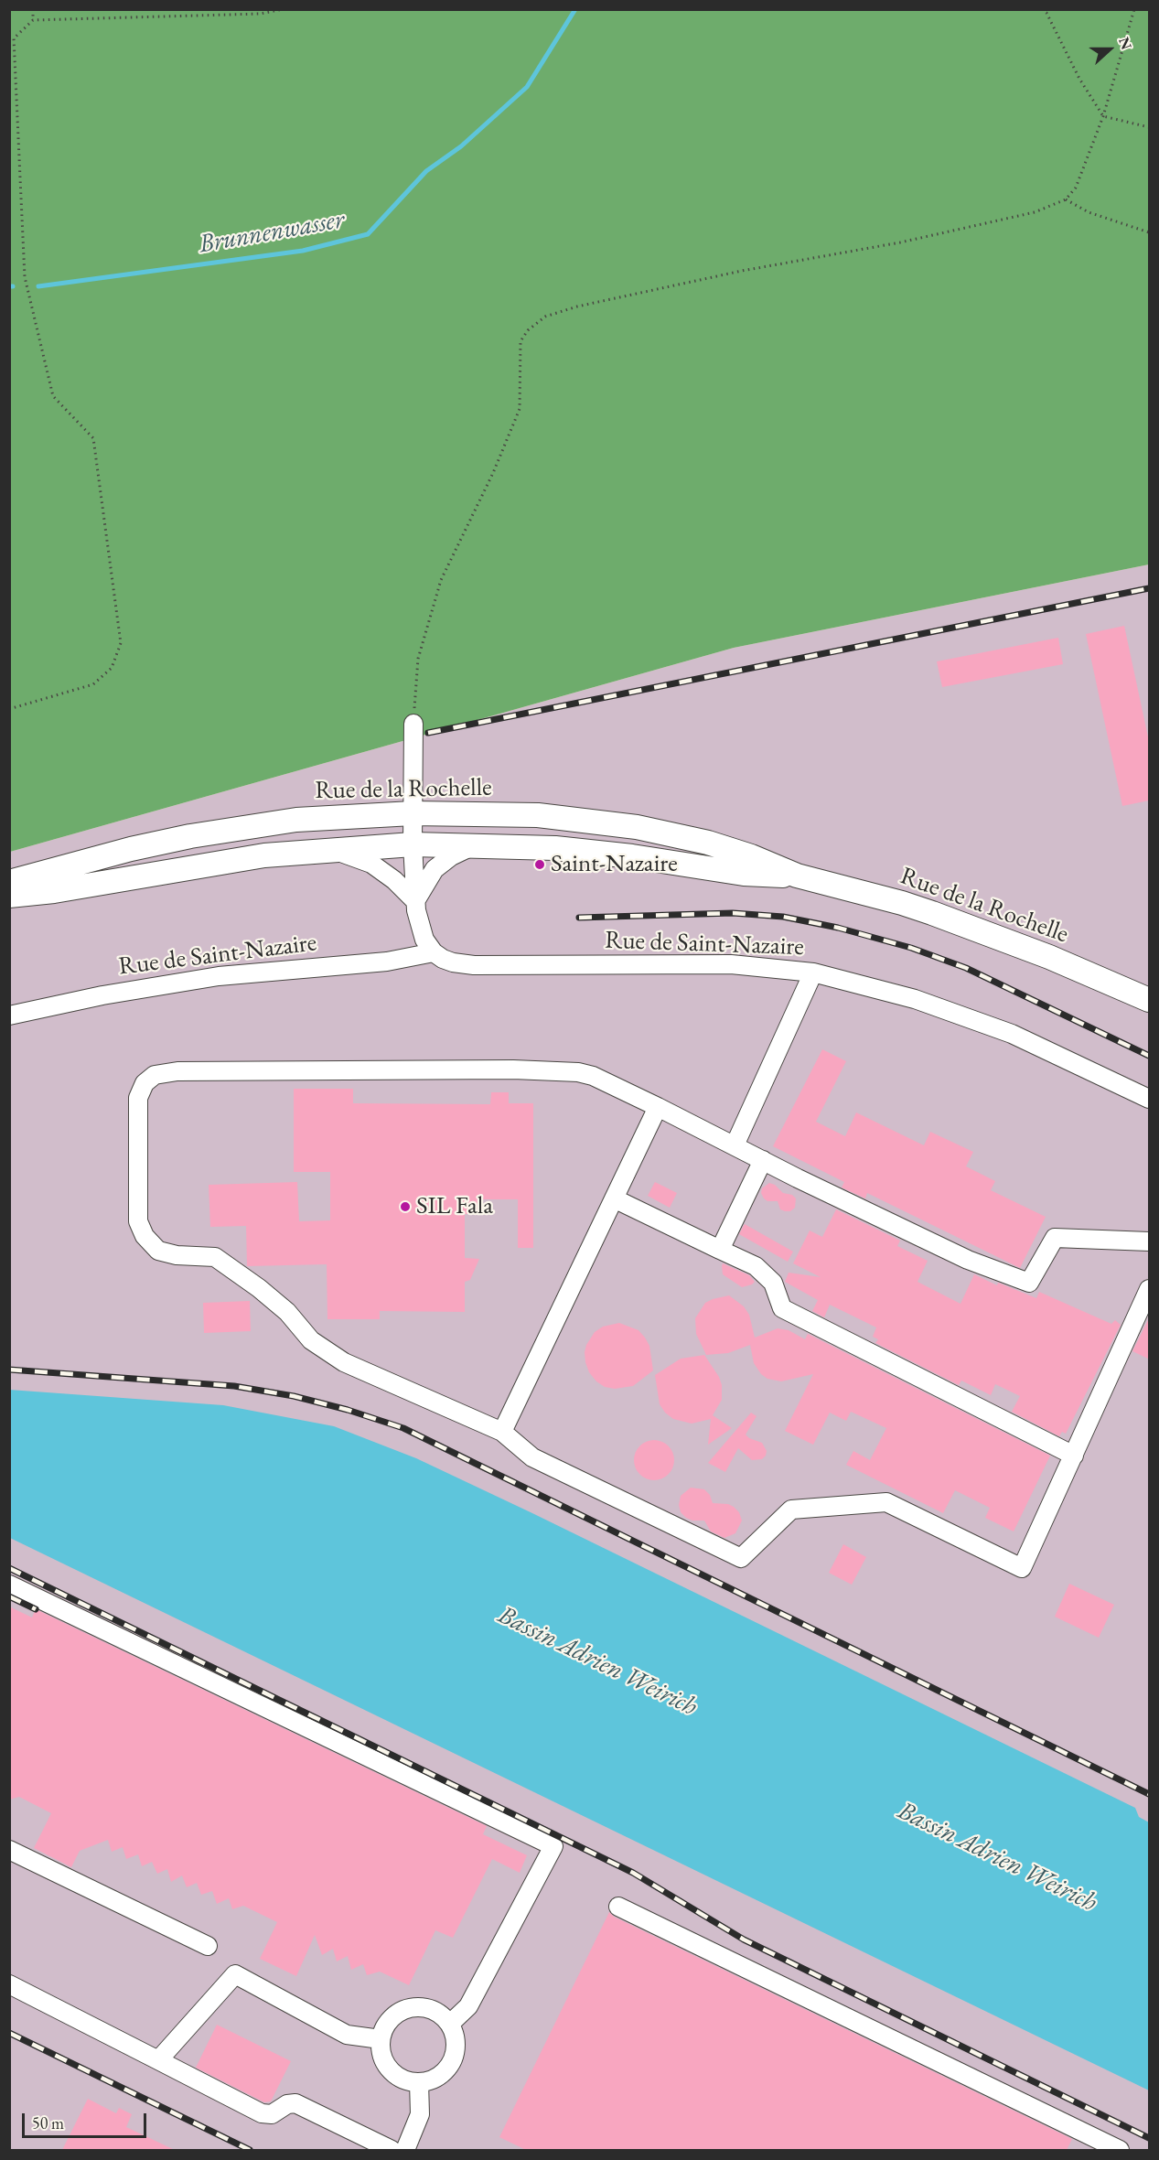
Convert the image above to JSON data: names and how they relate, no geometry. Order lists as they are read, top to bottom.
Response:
{
  "streets": {
    "main road": ["Rue de la Rochelle"],
    "street": ["Rue de Saint-Nazaire"]
  },
  "water": ["Brunnenwasser", "Bassin Adrien Weirich"],
  "places": ["Saint-Nazaire", "SIL Fala"],
  "scale_bar": "50 m",
  "north": "right"
}
